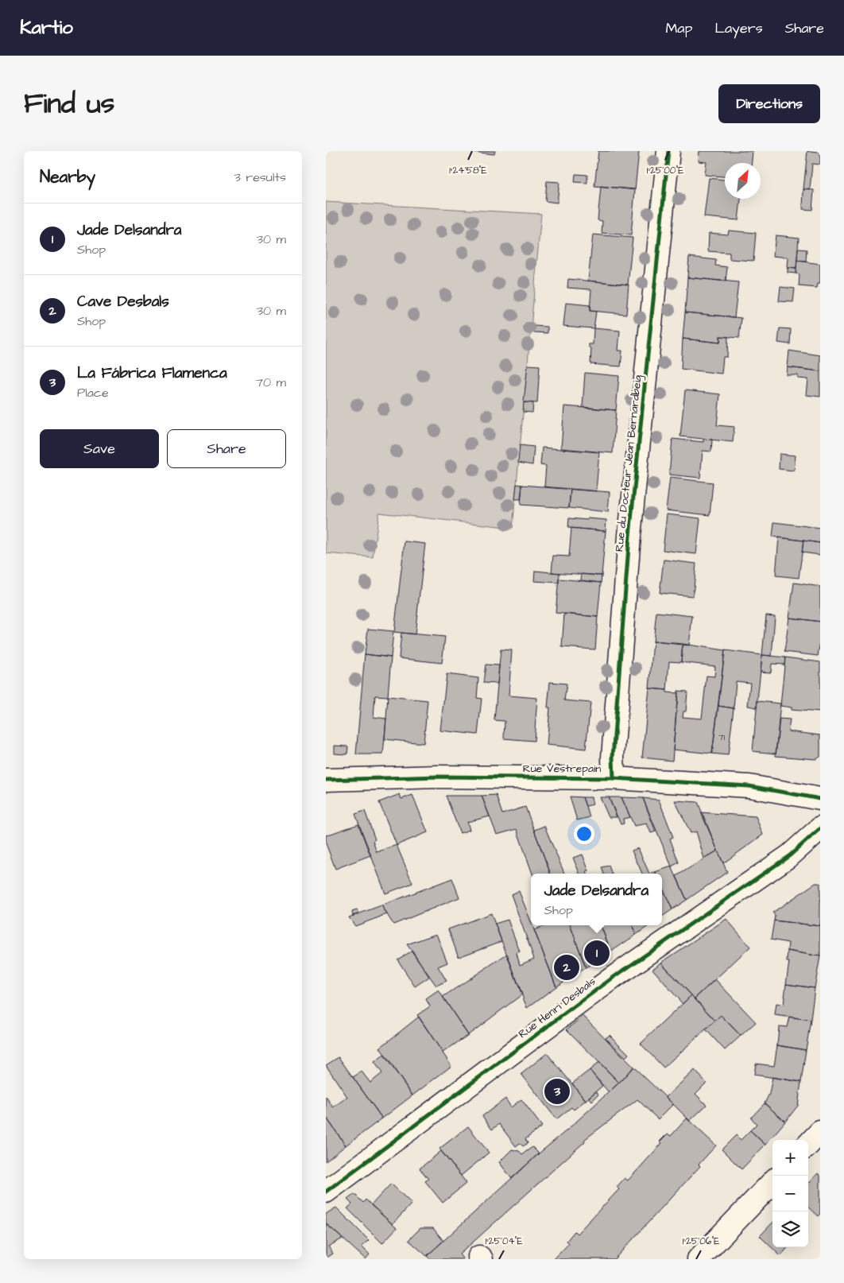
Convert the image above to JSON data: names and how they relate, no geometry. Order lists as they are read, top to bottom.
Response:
{
  "streets": {
    "street": ["Rue du Docteur Jean Bernardbeig", "Rue Vestrepain", "Rue Henri Desbals"]
  },
  "crossings": [
    ["Rue du Docteur Jean Bernardbeig", "Rue Vestrepain"]
  ],
  "house_numbers": ["71"],
  "north": "top right",
  "page": {
    "header": "Kartio",
    "nav": ["Map", "Layers", "Share"],
    "title": "Find us",
    "buttons": [
      "Directions",
      ["Save", "Share"]
    ],
    "heading": ["Nearby", "3 results"],
    "list": [
      {
        "mark": "1",
        "name": "Jade Delsandra",
        "note": "Shop",
        "value": "30 m"
      },
      {
        "mark": "2",
        "name": "Cave Desbals",
        "note": "Shop",
        "value": "30 m"
      },
      {
        "mark": "3",
        "name": "La Fábrica Flamenca",
        "note": "Place",
        "value": "70 m"
      }
    ],
    "popup": ["Jade Delsandra", "Shop"],
    "pins": ["1", "2", "3"],
    "map_buttons": ["+", "−"]
  },
  "coordinates": [
    "1°24'58\"E",
    "1°25'00\"E",
    "1°25'04\"E",
    "1°25'06\"E"
  ]
}
